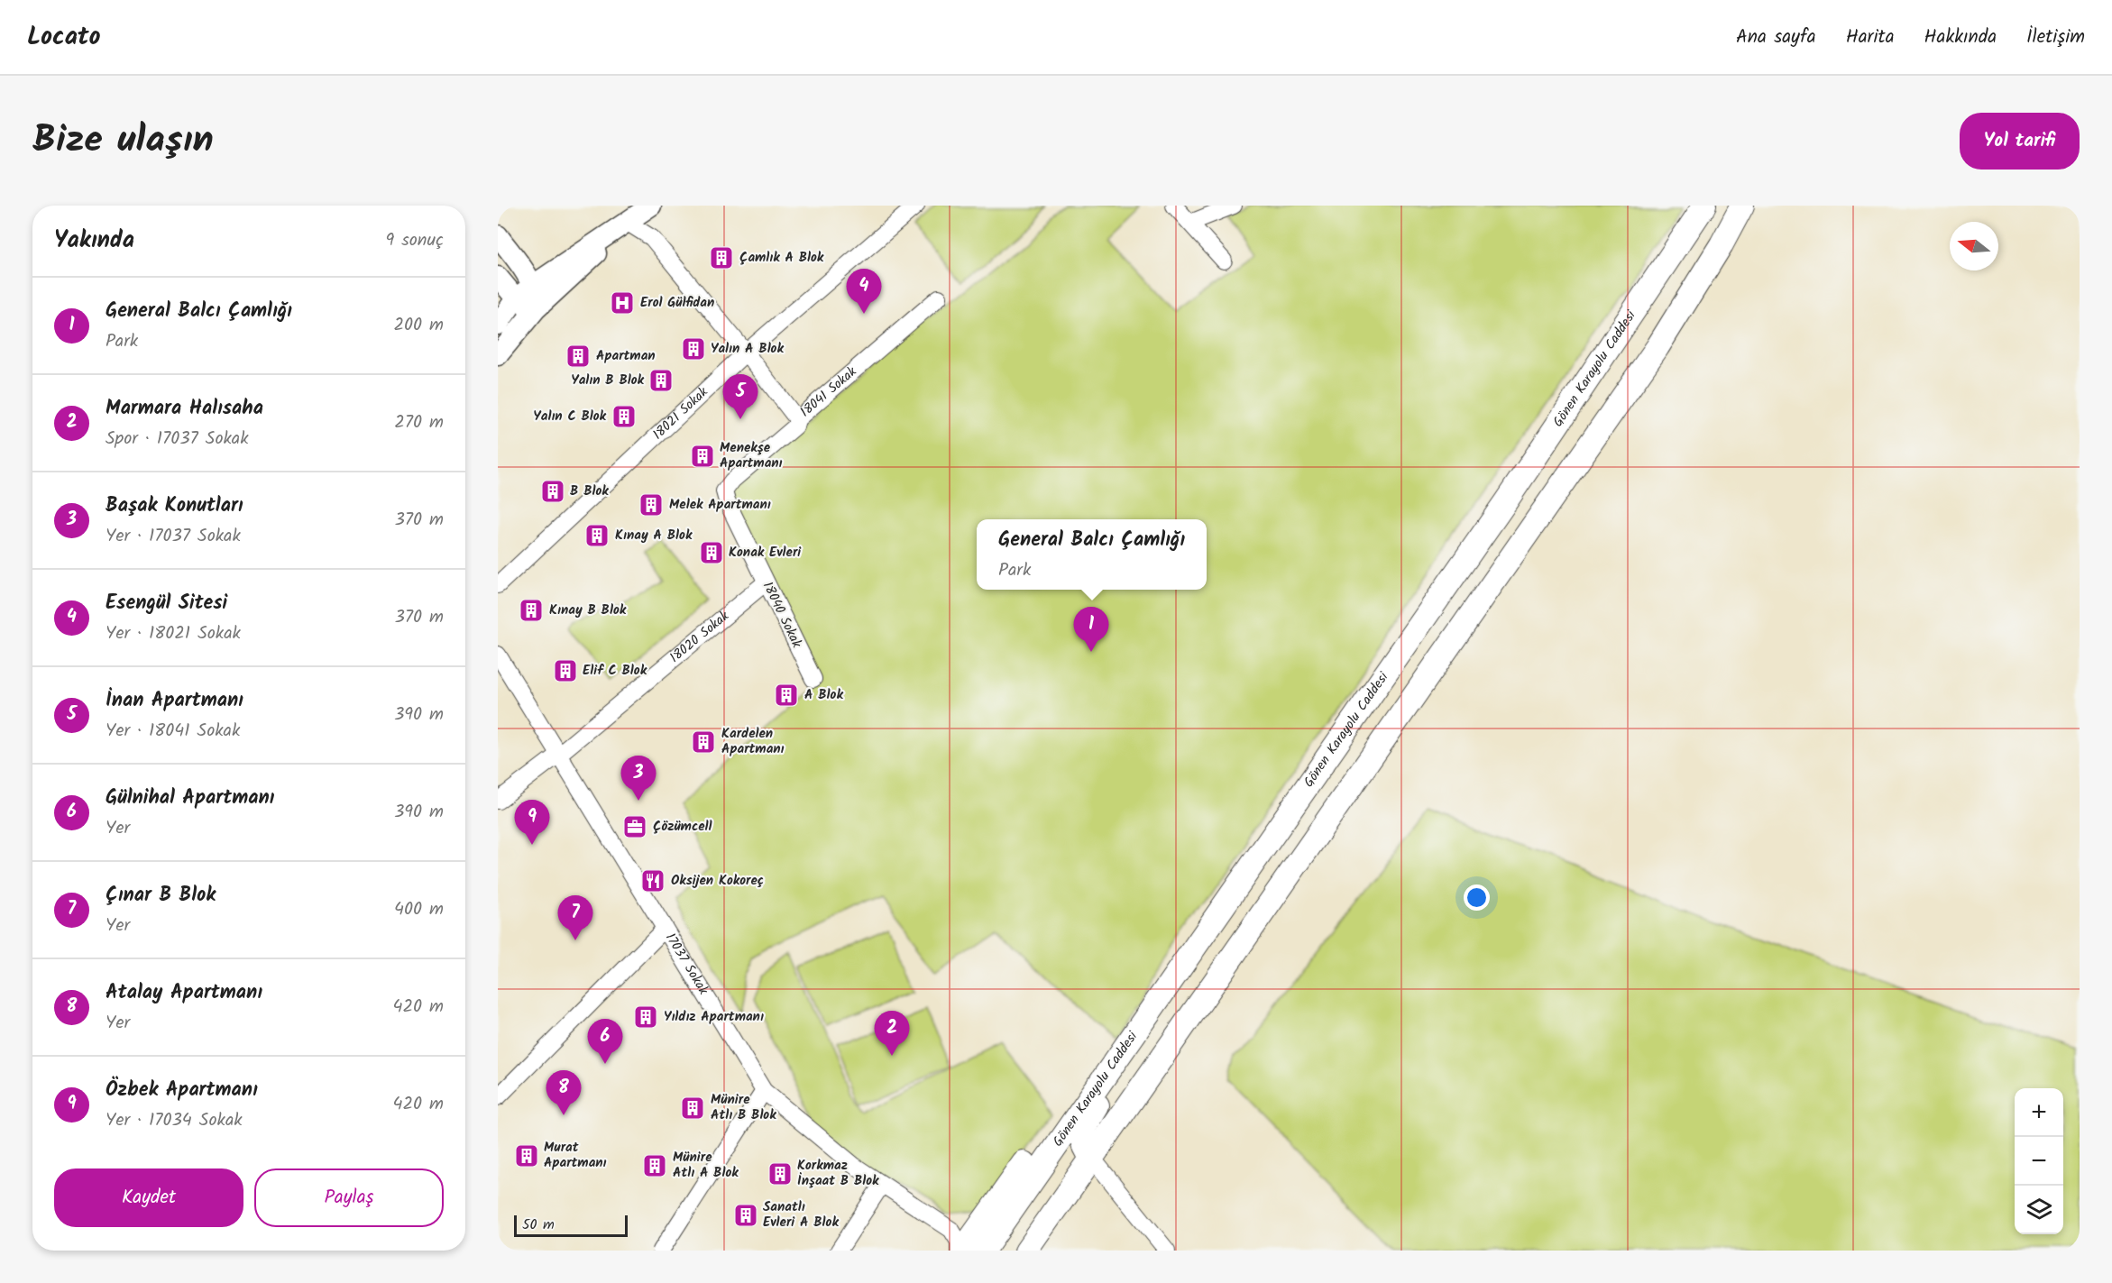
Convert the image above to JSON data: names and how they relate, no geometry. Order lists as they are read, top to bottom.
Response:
{
  "streets": {
    "highway": ["Gönen Karayolu Caddesi"],
    "street": [
      "18041 Sokak",
      "18021 Sokak",
      "18040 Sokak",
      "18020 Sokak",
      "17037 Sokak"
    ]
  },
  "crossings": [
    ["18041 Sokak", "18040 Sokak"],
    ["18040 Sokak", "18020 Sokak"],
    ["18020 Sokak", "17037 Sokak"]
  ],
  "places": {
    "building": [
      "Çamlık A Blok",
      "Yalın A Blok",
      "Apartman",
      "Yalın B Blok",
      "Yalın C Blok",
      "Menekşe Apartmanı",
      "B Blok",
      "Melek Apartmanı",
      "Kınay A Blok",
      "Konak Evleri",
      "Kınay B Blok",
      "Elif C Blok",
      "A Blok",
      "Kardelen Apartmanı",
      "Yıldız Apartmanı",
      "Münire Atlı B Blok",
      "Murat Apartmanı",
      "Münire Atlı A Blok",
      "Korkmaz İnşaat B Blok",
      "Sanatlı Evleri A Blok"
    ],
    "hospital": ["Erol Gülfidan"],
    "office": ["Çözümcell"],
    "restaurant": ["Oksijen Kokoreç"]
  },
  "scale_bar": "50 m",
  "north": "left",
  "page": {
    "header": "Locato",
    "nav": [
      "Ana sayfa",
      "Harita",
      "Hakkında",
      "İletişim"
    ],
    "title": "Bize ulaşın",
    "buttons": [
      "Yol tarifi",
      ["Kaydet", "Paylaş"]
    ],
    "heading": ["Yakında", "9 sonuç"],
    "pins": [
      "4",
      "5",
      "1",
      "3",
      "9",
      "7",
      "2",
      "6",
      "8"
    ],
    "list": [
      {
        "mark": "1",
        "name": "General Balcı Çamlığı",
        "note": "Park",
        "value": "200 m"
      },
      {
        "mark": "2",
        "name": "Marmara Halısaha",
        "note": "Spor · 17037 Sokak",
        "value": "270 m"
      },
      {
        "mark": "3",
        "name": "Başak Konutları",
        "note": "Yer · 17037 Sokak",
        "value": "370 m"
      },
      {
        "mark": "4",
        "name": "Esengül Sitesi",
        "note": "Yer · 18021 Sokak",
        "value": "370 m"
      },
      {
        "mark": "5",
        "name": "İnan Apartmanı",
        "note": "Yer · 18041 Sokak",
        "value": "390 m"
      },
      {
        "mark": "6",
        "name": "Gülnihal Apartmanı",
        "note": "Yer",
        "value": "390 m"
      },
      {
        "mark": "7",
        "name": "Çınar B Blok",
        "note": "Yer",
        "value": "400 m"
      },
      {
        "mark": "8",
        "name": "Atalay Apartmanı",
        "note": "Yer",
        "value": "420 m"
      },
      {
        "mark": "9",
        "name": "Özbek Apartmanı",
        "note": "Yer · 17034 Sokak",
        "value": "420 m"
      }
    ],
    "popup": ["General Balcı Çamlığı", "Park"],
    "map_buttons": ["+", "−"],
    "scale": "50 m"
  }
}
